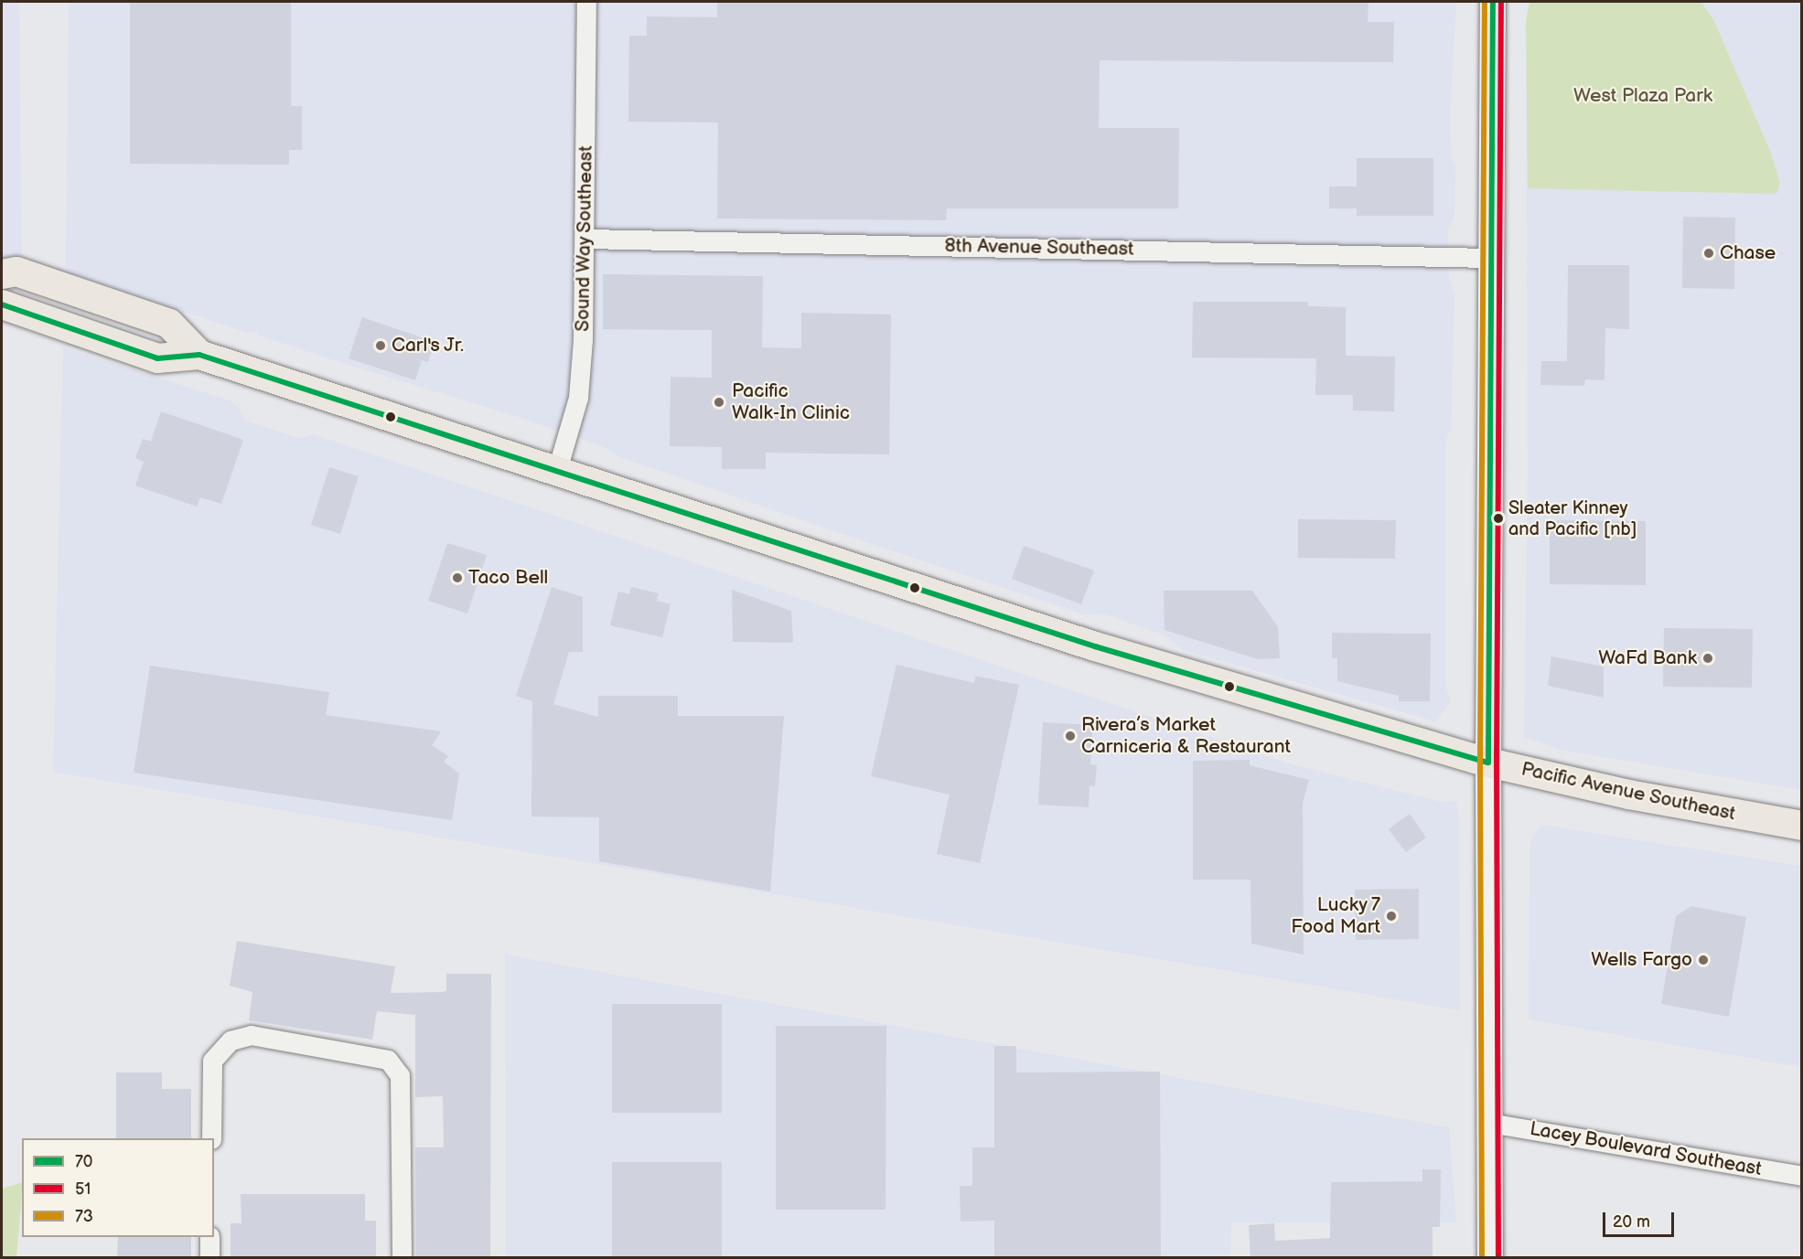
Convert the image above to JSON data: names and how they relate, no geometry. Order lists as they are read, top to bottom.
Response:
{
  "streets": {
    "main road": ["Pacific Avenue Southeast"],
    "street": ["Sound Way Southeast", "8th Avenue Southeast", "Lacey Boulevard Southeast"]
  },
  "crossings": [
    ["Sound Way Southeast", "8th Avenue Southeast"],
    ["Sound Way Southeast", "Pacific Avenue Southeast"]
  ],
  "parks": ["West Plaza Park"],
  "places": [
    "Chase",
    "Carl's Jr.",
    "Pacific Walk-In Clinic",
    "Sleater Kinney and Pacific [nb]",
    "Taco Bell",
    "WaFd Bank",
    "Rivera’s Market Carniceria & Restaurant",
    "Lucky 7 Food Mart",
    "Wells Fargo"
  ],
  "lines": ["transit line 70", "transit line 51", "transit line 73"],
  "legend": ["70", "51", "73"],
  "scale_bar": "20 m"
}
